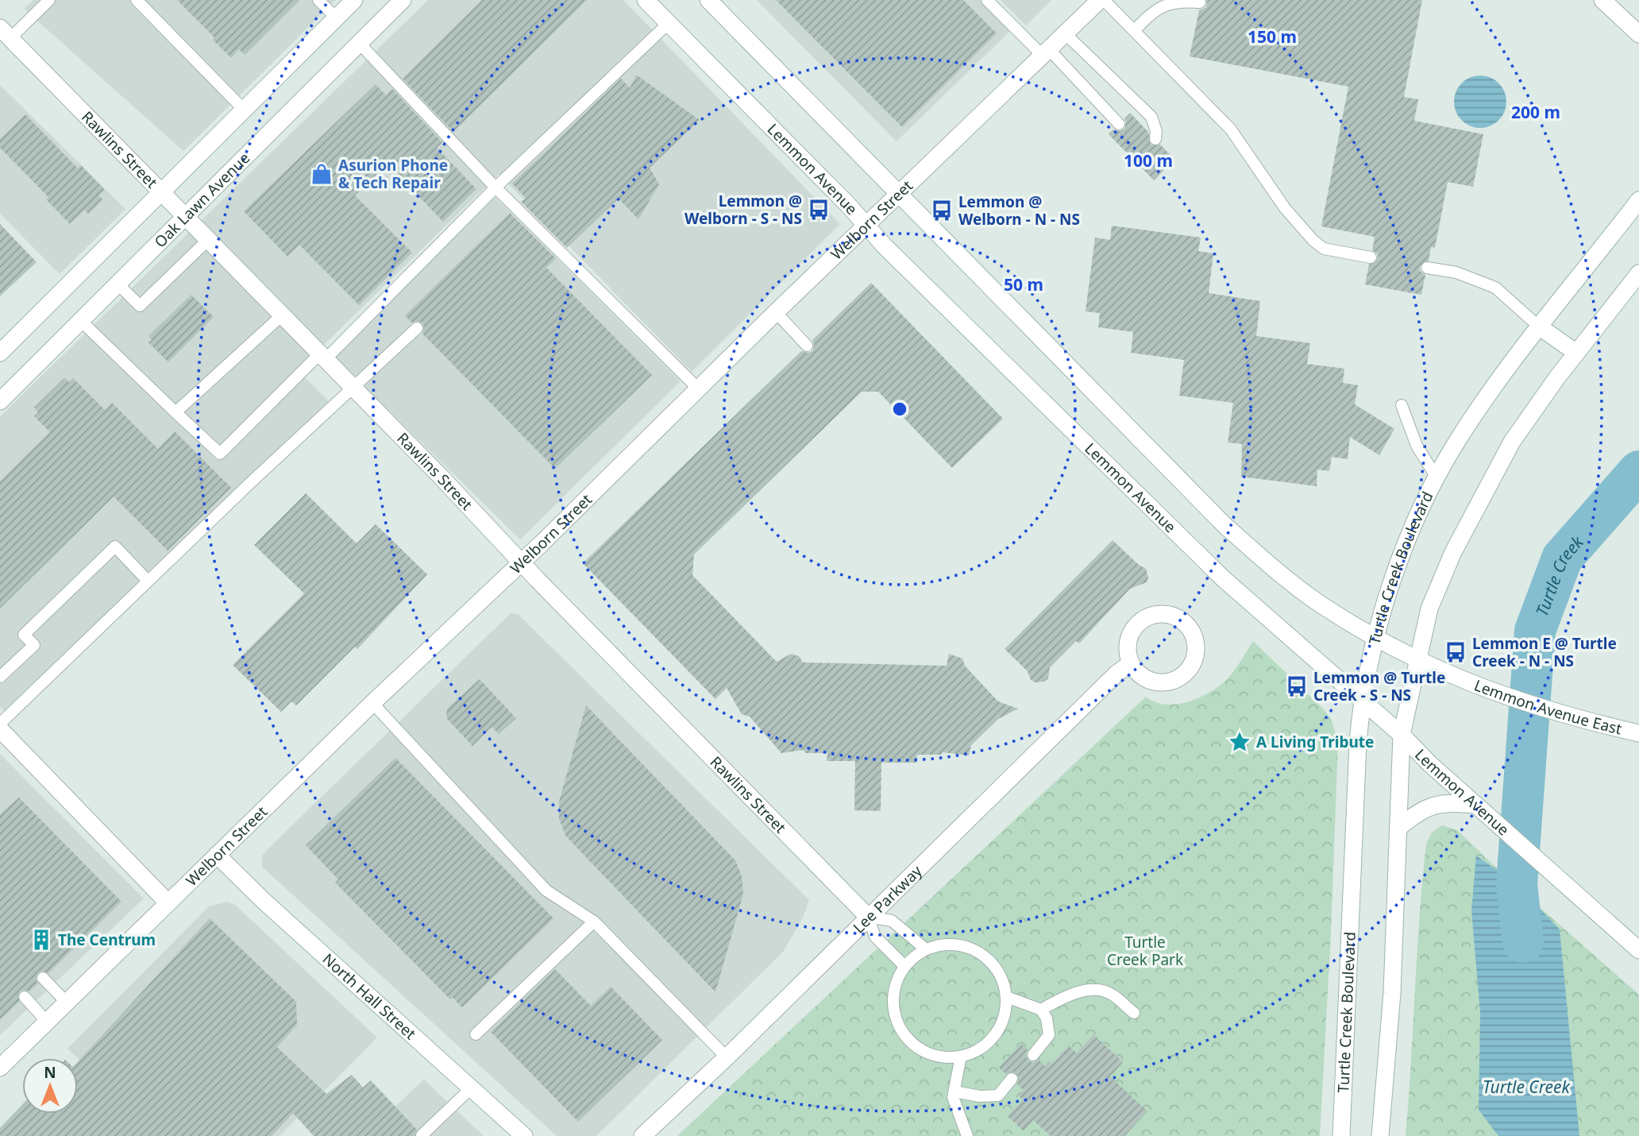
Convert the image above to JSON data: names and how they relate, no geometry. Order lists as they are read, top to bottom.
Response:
{
  "streets": {
    "main road": [
      "Rawlins Street",
      "Lemmon Avenue",
      "Oak Lawn Avenue",
      "Welborn Street",
      "Turtle Creek Boulevard",
      "Lemmon Avenue East",
      "Lee Parkway",
      "North Hall Street"
    ]
  },
  "crossings": [
    ["Rawlins Street", "Oak Lawn Avenue"],
    ["Rawlins Street", "Welborn Street"],
    ["Rawlins Street", "Lee Parkway"],
    ["Lemmon Avenue", "Welborn Street"],
    ["Lemmon Avenue", "Turtle Creek Boulevard"],
    ["Welborn Street", "North Hall Street"]
  ],
  "water": ["Turtle Creek"],
  "parks": ["Turtle Creek Park"],
  "places": {
    "shop": ["Asurion Phone & Tech Repair"],
    "bus stop": [
      "Lemmon @ Welborn - S - NS",
      "Lemmon @ Welborn - N - NS",
      "Lemmon E @ Turtle Creek - N - NS",
      "Lemmon @ Turtle Creek - S - NS"
    ],
    "place": ["A Living Tribute"],
    "building": ["The Centrum"]
  },
  "north": "top",
  "rings": [
    "150 m",
    "200 m",
    "100 m",
    "50 m"
  ]
}
